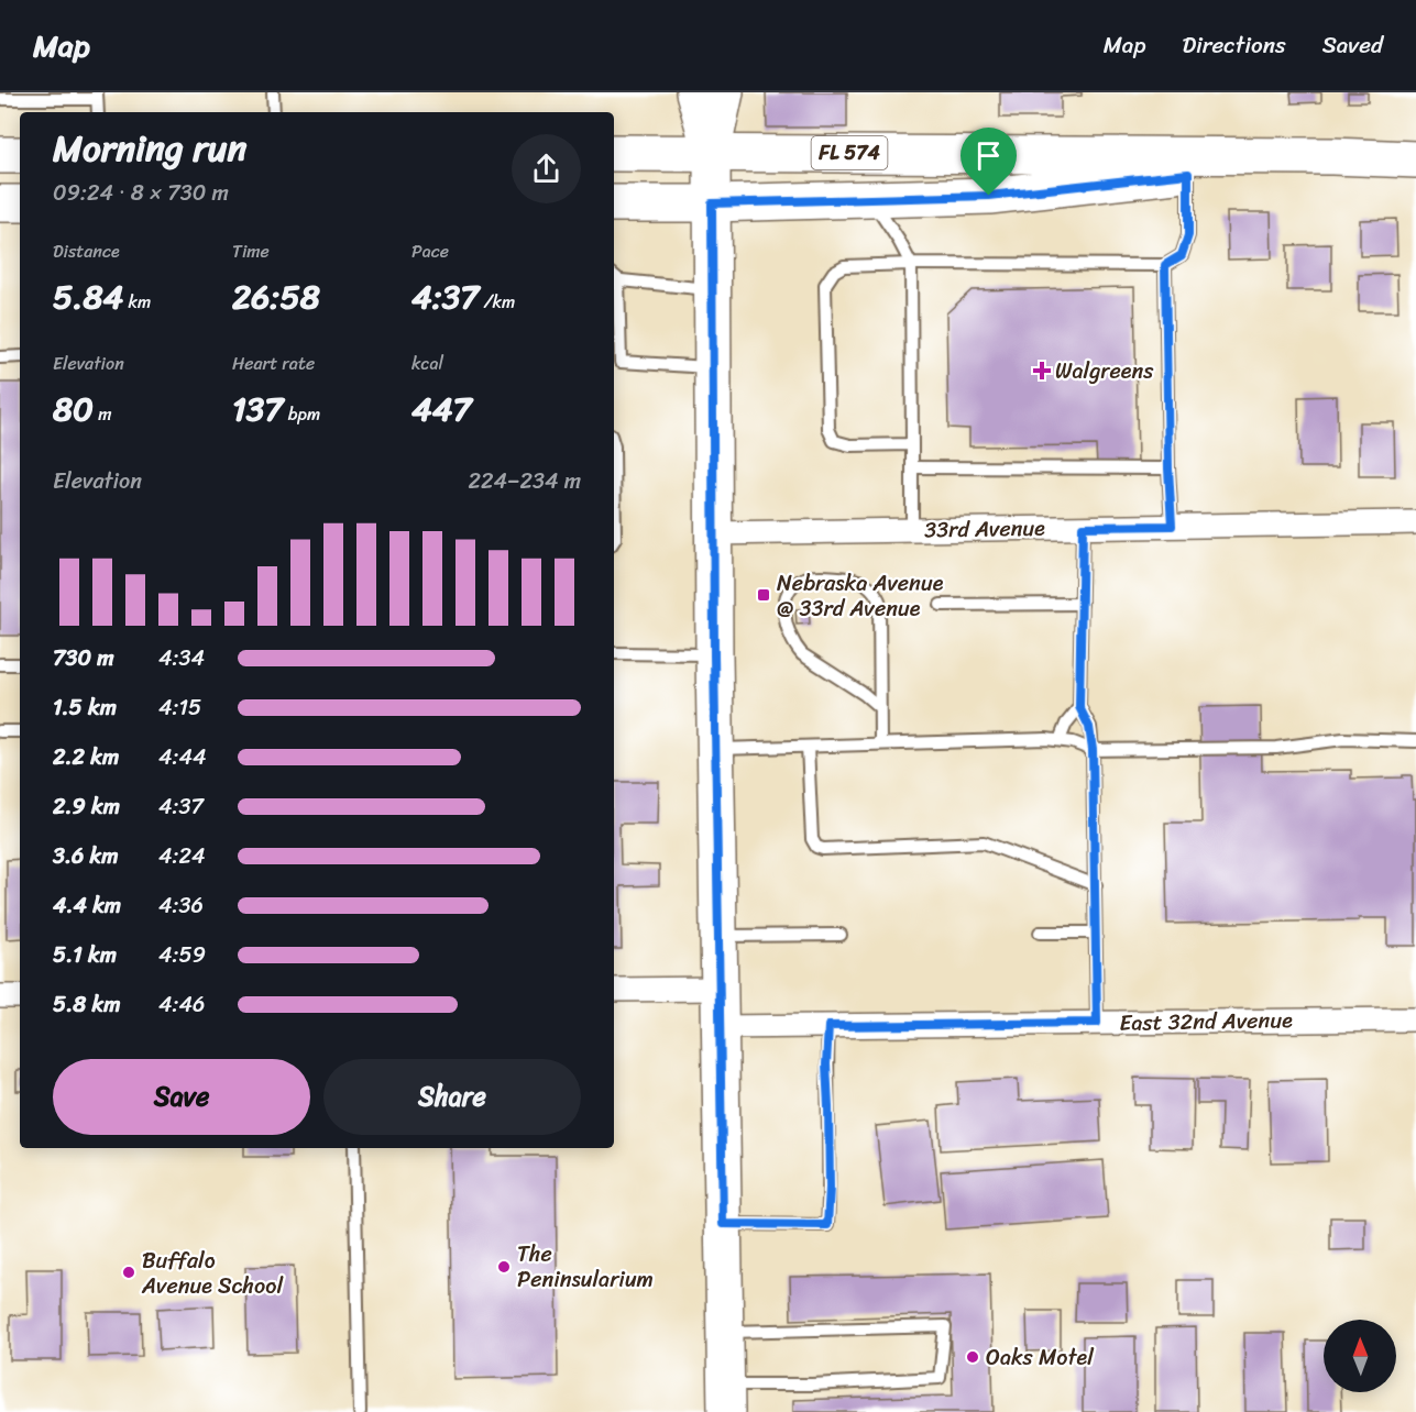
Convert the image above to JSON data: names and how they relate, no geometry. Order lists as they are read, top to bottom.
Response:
{
  "streets": {
    "main road": ["FL 574"],
    "street": ["33rd Avenue", "East 32nd Avenue"]
  },
  "places": {
    "health": ["Walgreens"],
    "transit": ["Nebraska Avenue @ 33rd Avenue"],
    "other": ["The Peninsularium", "Buffalo Avenue School", "Oaks Motel"]
  },
  "north": "top",
  "page": {
    "header": "Map",
    "nav": ["Map", "Directions", "Saved"],
    "heading": ["Morning run", "09:24 · 8 × 730 m"],
    "stats": [
      ["Distance", "5.84 km"],
      ["Time", "26:58"],
      ["Pace", "4:37 /km"],
      ["Elevation", "80 m"],
      ["Heart rate", "137 bpm"],
      ["kcal", "447"]
    ],
    "chart": ["Elevation", "224–234 m"],
    "list": [
      {
        "name": "730 m",
        "note": "4:34"
      },
      {
        "name": "1.5 km",
        "note": "4:15"
      },
      {
        "name": "2.2 km",
        "note": "4:44"
      },
      {
        "name": "2.9 km",
        "note": "4:37"
      },
      {
        "name": "3.6 km",
        "note": "4:24"
      },
      {
        "name": "4.4 km",
        "note": "4:36"
      },
      {
        "name": "5.1 km",
        "note": "4:59"
      },
      {
        "name": "5.8 km",
        "note": "4:46"
      }
    ],
    "buttons": ["Save", "Share"]
  }
}
